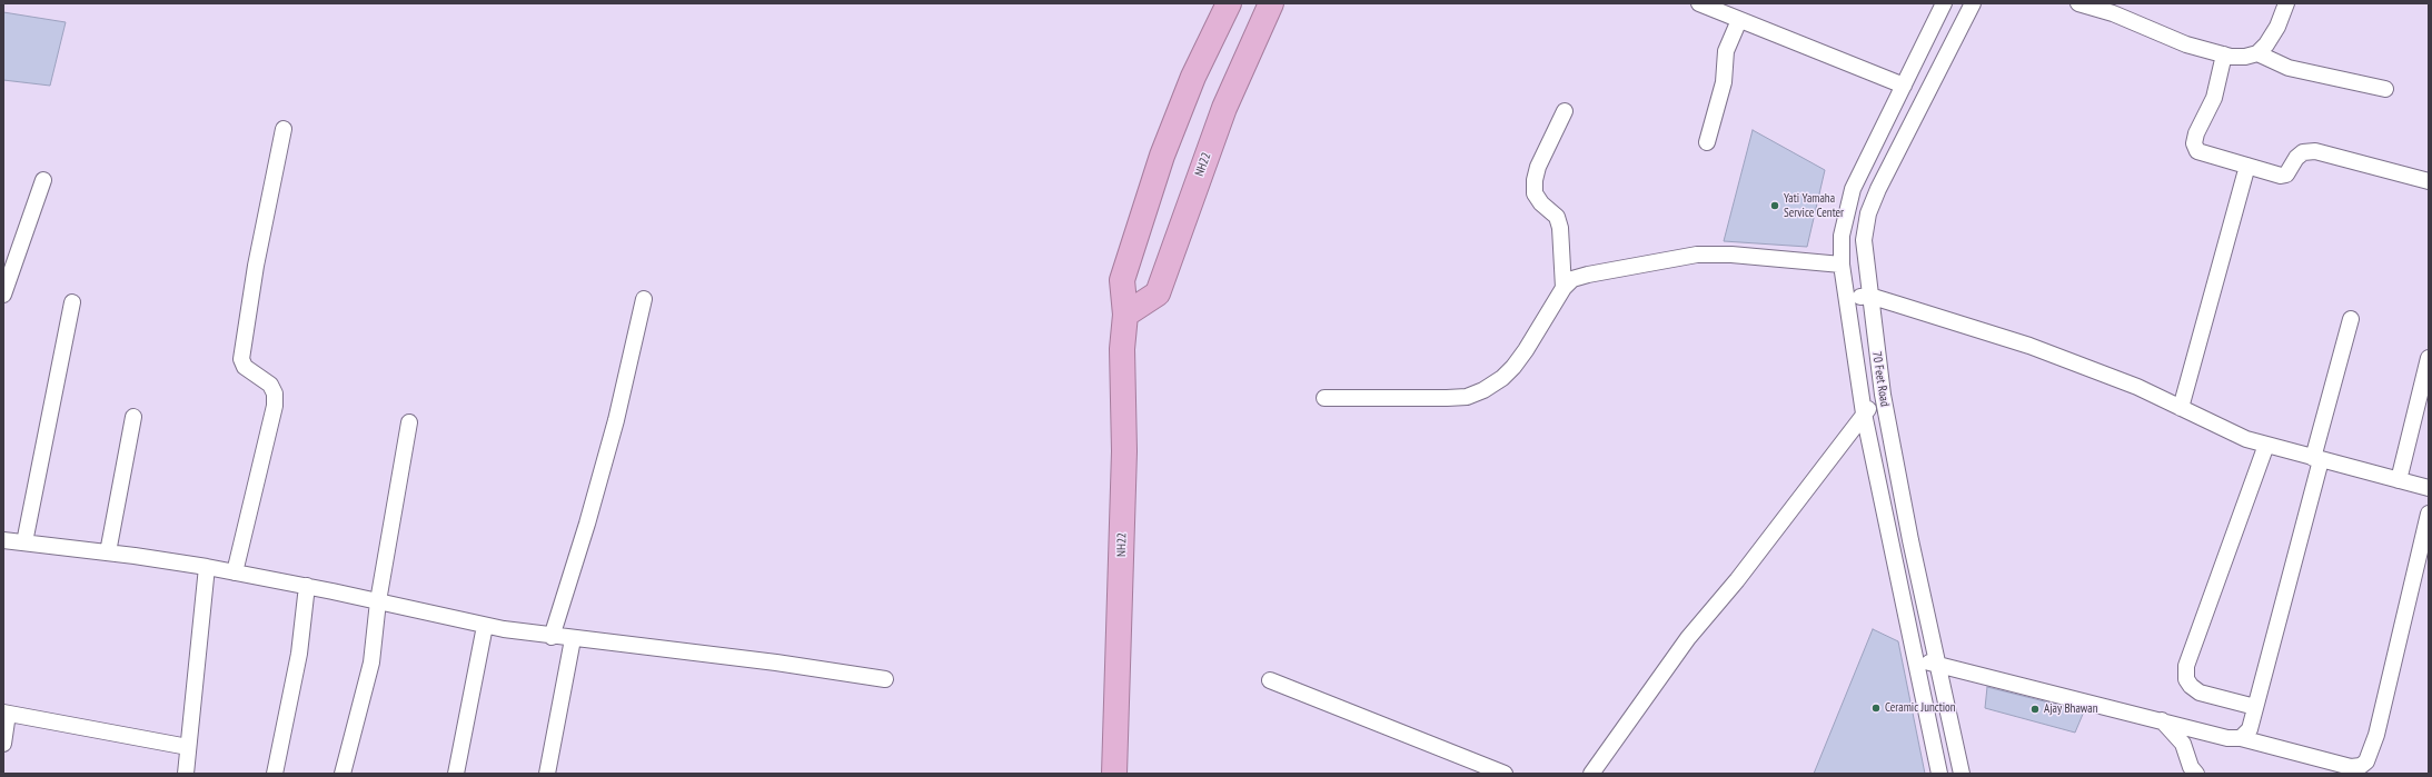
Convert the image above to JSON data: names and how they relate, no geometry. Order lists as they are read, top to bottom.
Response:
{
  "streets": {
    "highway": ["NH22"],
    "street": ["70 Feet Road"]
  },
  "places": ["Yati Yamaha Service Center", "Ceramic Junction", "Ajay Bhawan"]
}
